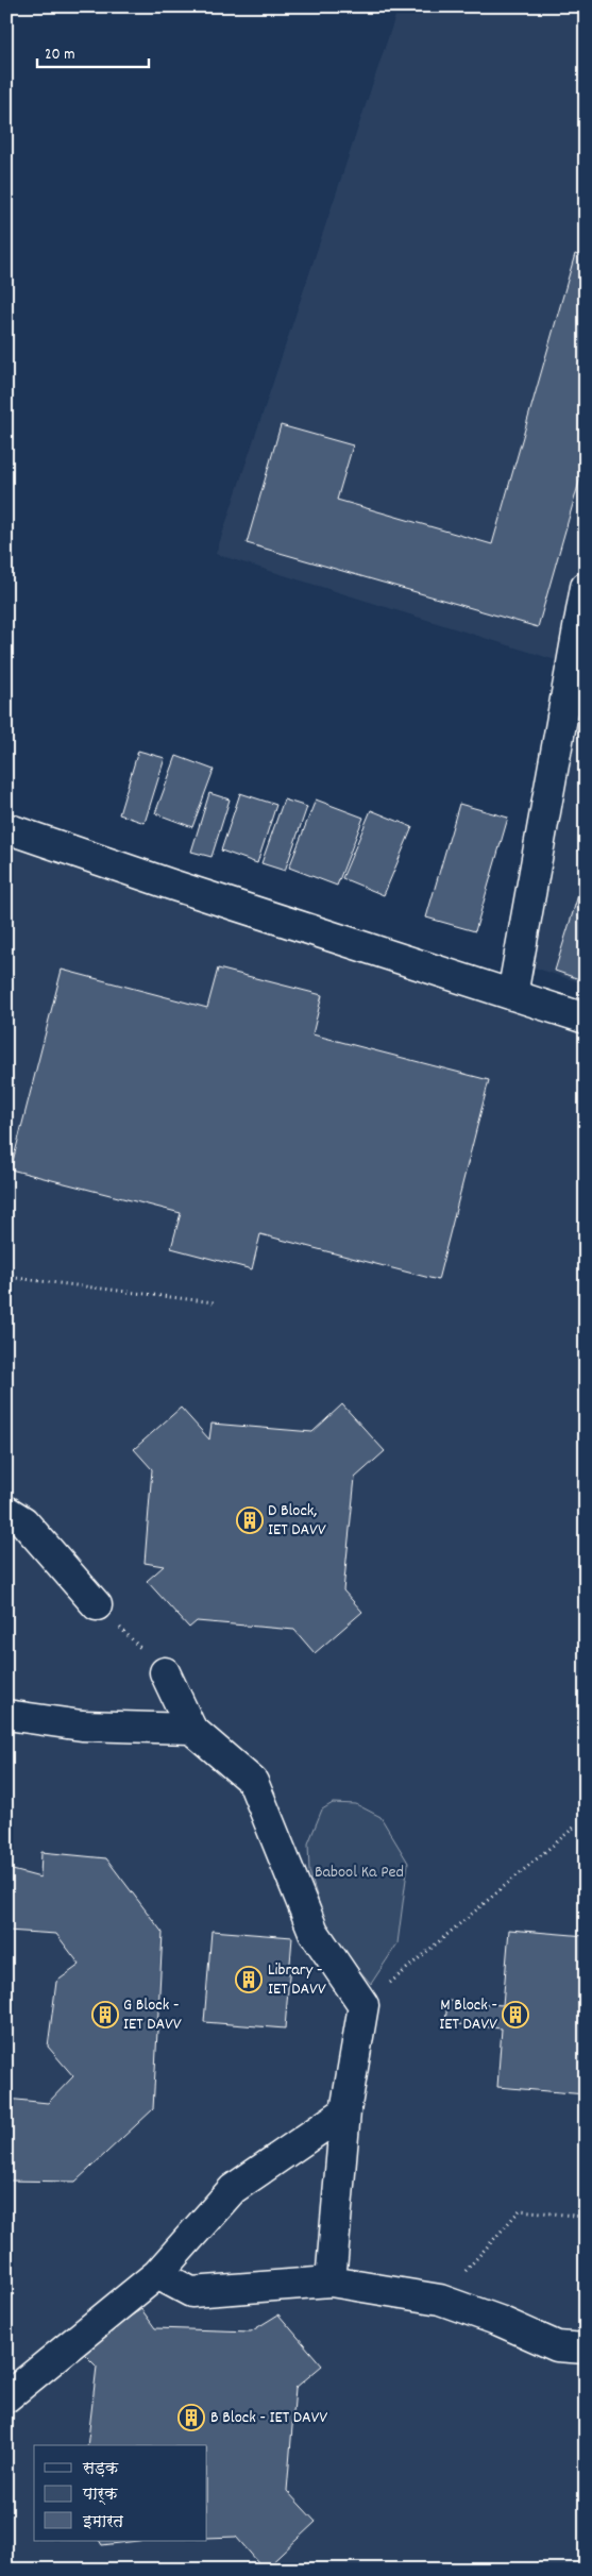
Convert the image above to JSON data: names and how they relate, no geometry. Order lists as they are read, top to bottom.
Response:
{
  "parks": ["Babool Ka Ped"],
  "places": {
    "building": [
      "D Block, IET DAVV",
      "Library - IET DAVV",
      "G Block - IET DAVV",
      "M Block - IET DAVV",
      "B Block - IET DAVV"
    ]
  },
  "legend": ["सड़क", "पार्क", "इमारत"],
  "scale_bar": "20 m"
}
